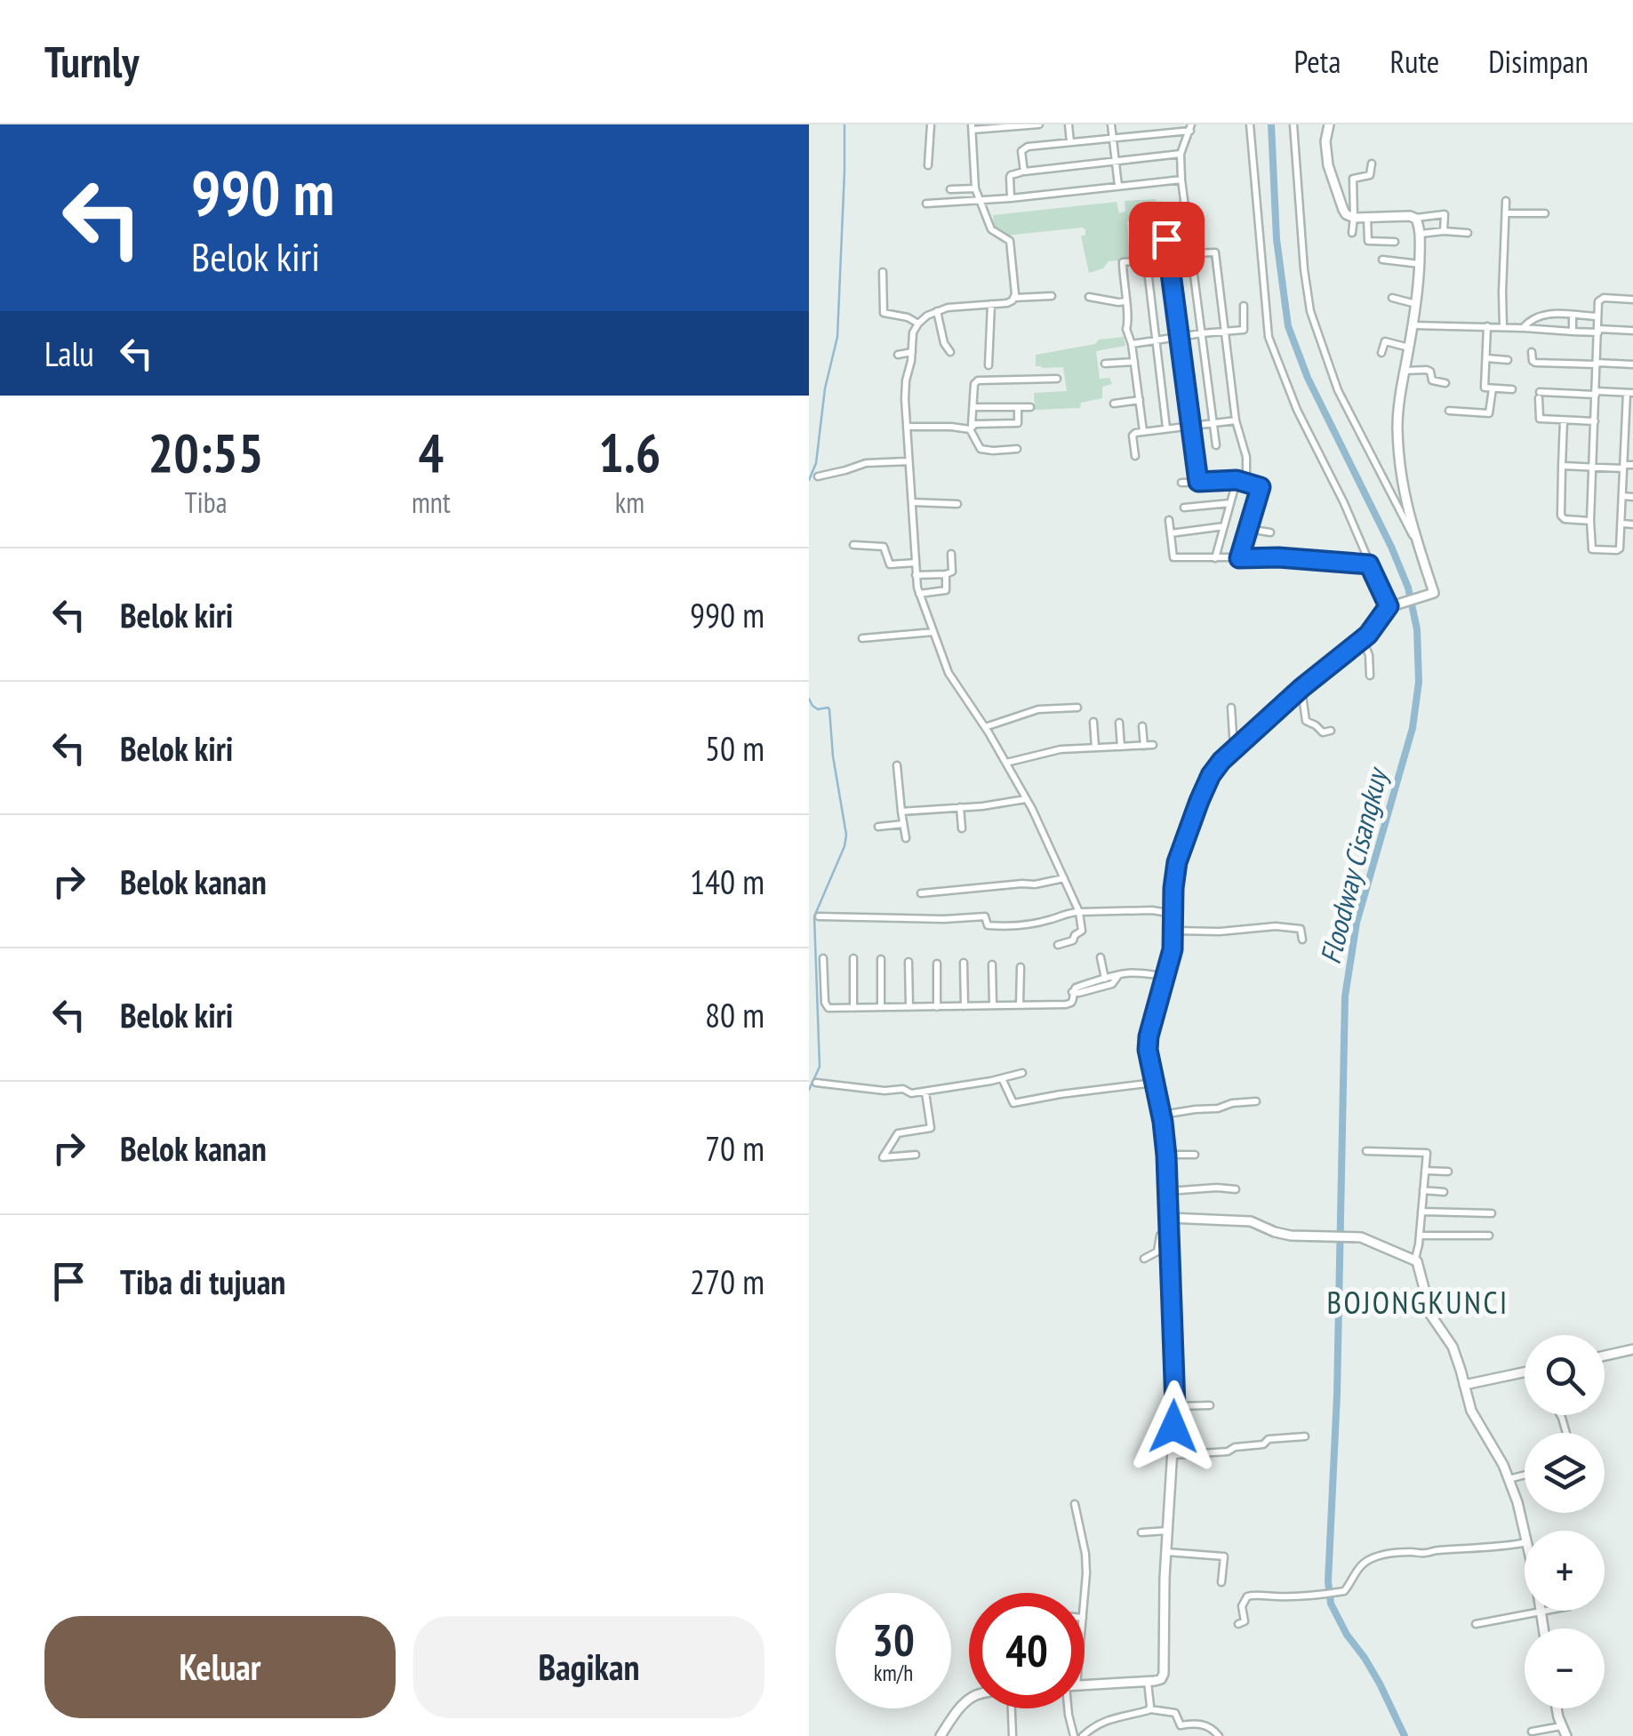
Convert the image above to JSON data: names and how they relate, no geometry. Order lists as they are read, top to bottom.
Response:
{
  "districts": ["BOJONGKUNCI"],
  "water": ["Floodway Cisangkuy"],
  "page": {
    "header": "Turnly",
    "nav": ["Peta", "Rute", "Disimpan"],
    "turn": ["990 m", "Belok kiri"],
    "then": "Lalu",
    "eta": [
      "20:55",
      "Tiba",
      "4",
      "mnt",
      "1.6",
      "km"
    ],
    "list": [
      {
        "name": "Belok kiri",
        "value": "990 m"
      },
      {
        "name": "Belok kiri",
        "value": "50 m"
      },
      {
        "name": "Belok kanan",
        "value": "140 m"
      },
      {
        "name": "Belok kiri",
        "value": "80 m"
      },
      {
        "name": "Belok kanan",
        "value": "70 m"
      },
      {
        "name": "Tiba di tujuan",
        "value": "270 m"
      }
    ],
    "map_buttons": ["+", "−"],
    "speed": "30 km/h",
    "limit": "40",
    "buttons": ["Keluar", "Bagikan"]
  }
}
